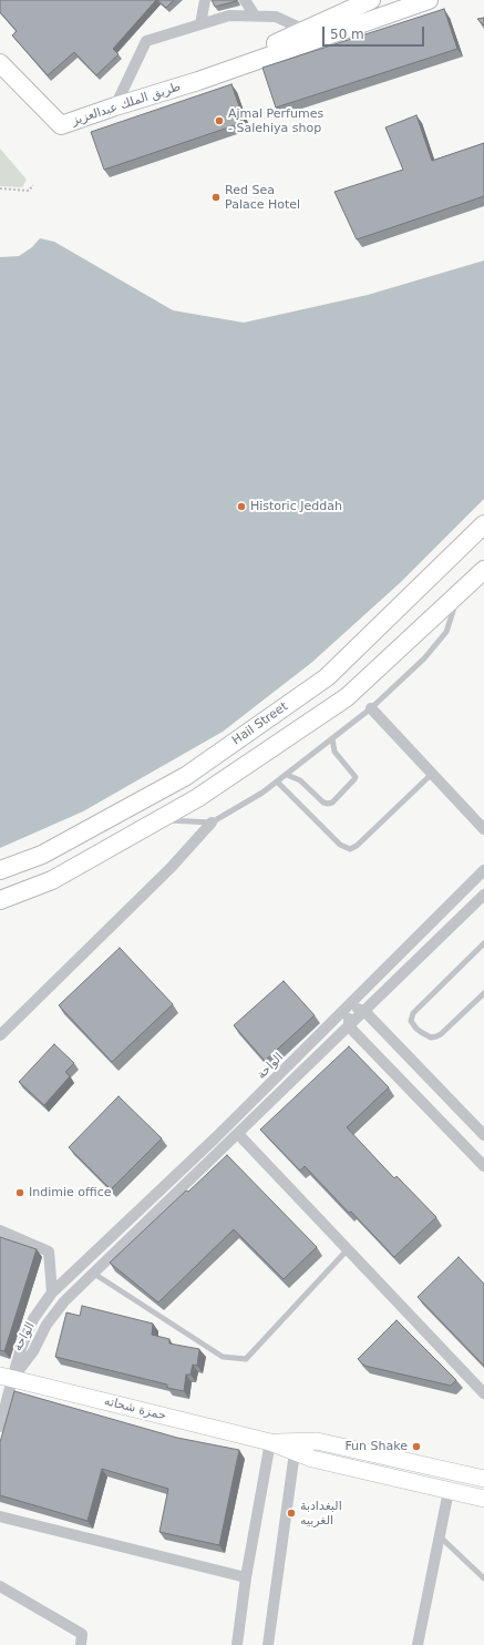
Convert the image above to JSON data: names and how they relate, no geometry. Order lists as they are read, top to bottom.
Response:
{
  "streets": {
    "main road": ["طريق الملك عبدالعزيز", "Hail Street", "حمزة شحاته"],
    "street": ["الواحة"]
  },
  "crossings": [
    ["الواحة", "حمزة شحاته"]
  ],
  "places": [
    "Ajmal Perfumes - Salehiya shop",
    "Red Sea Palace Hotel",
    "Historic Jeddah",
    "Indimie office",
    "Fun Shake",
    "البغدادبة الغربيه"
  ],
  "scale_bar": "50 m"
}
